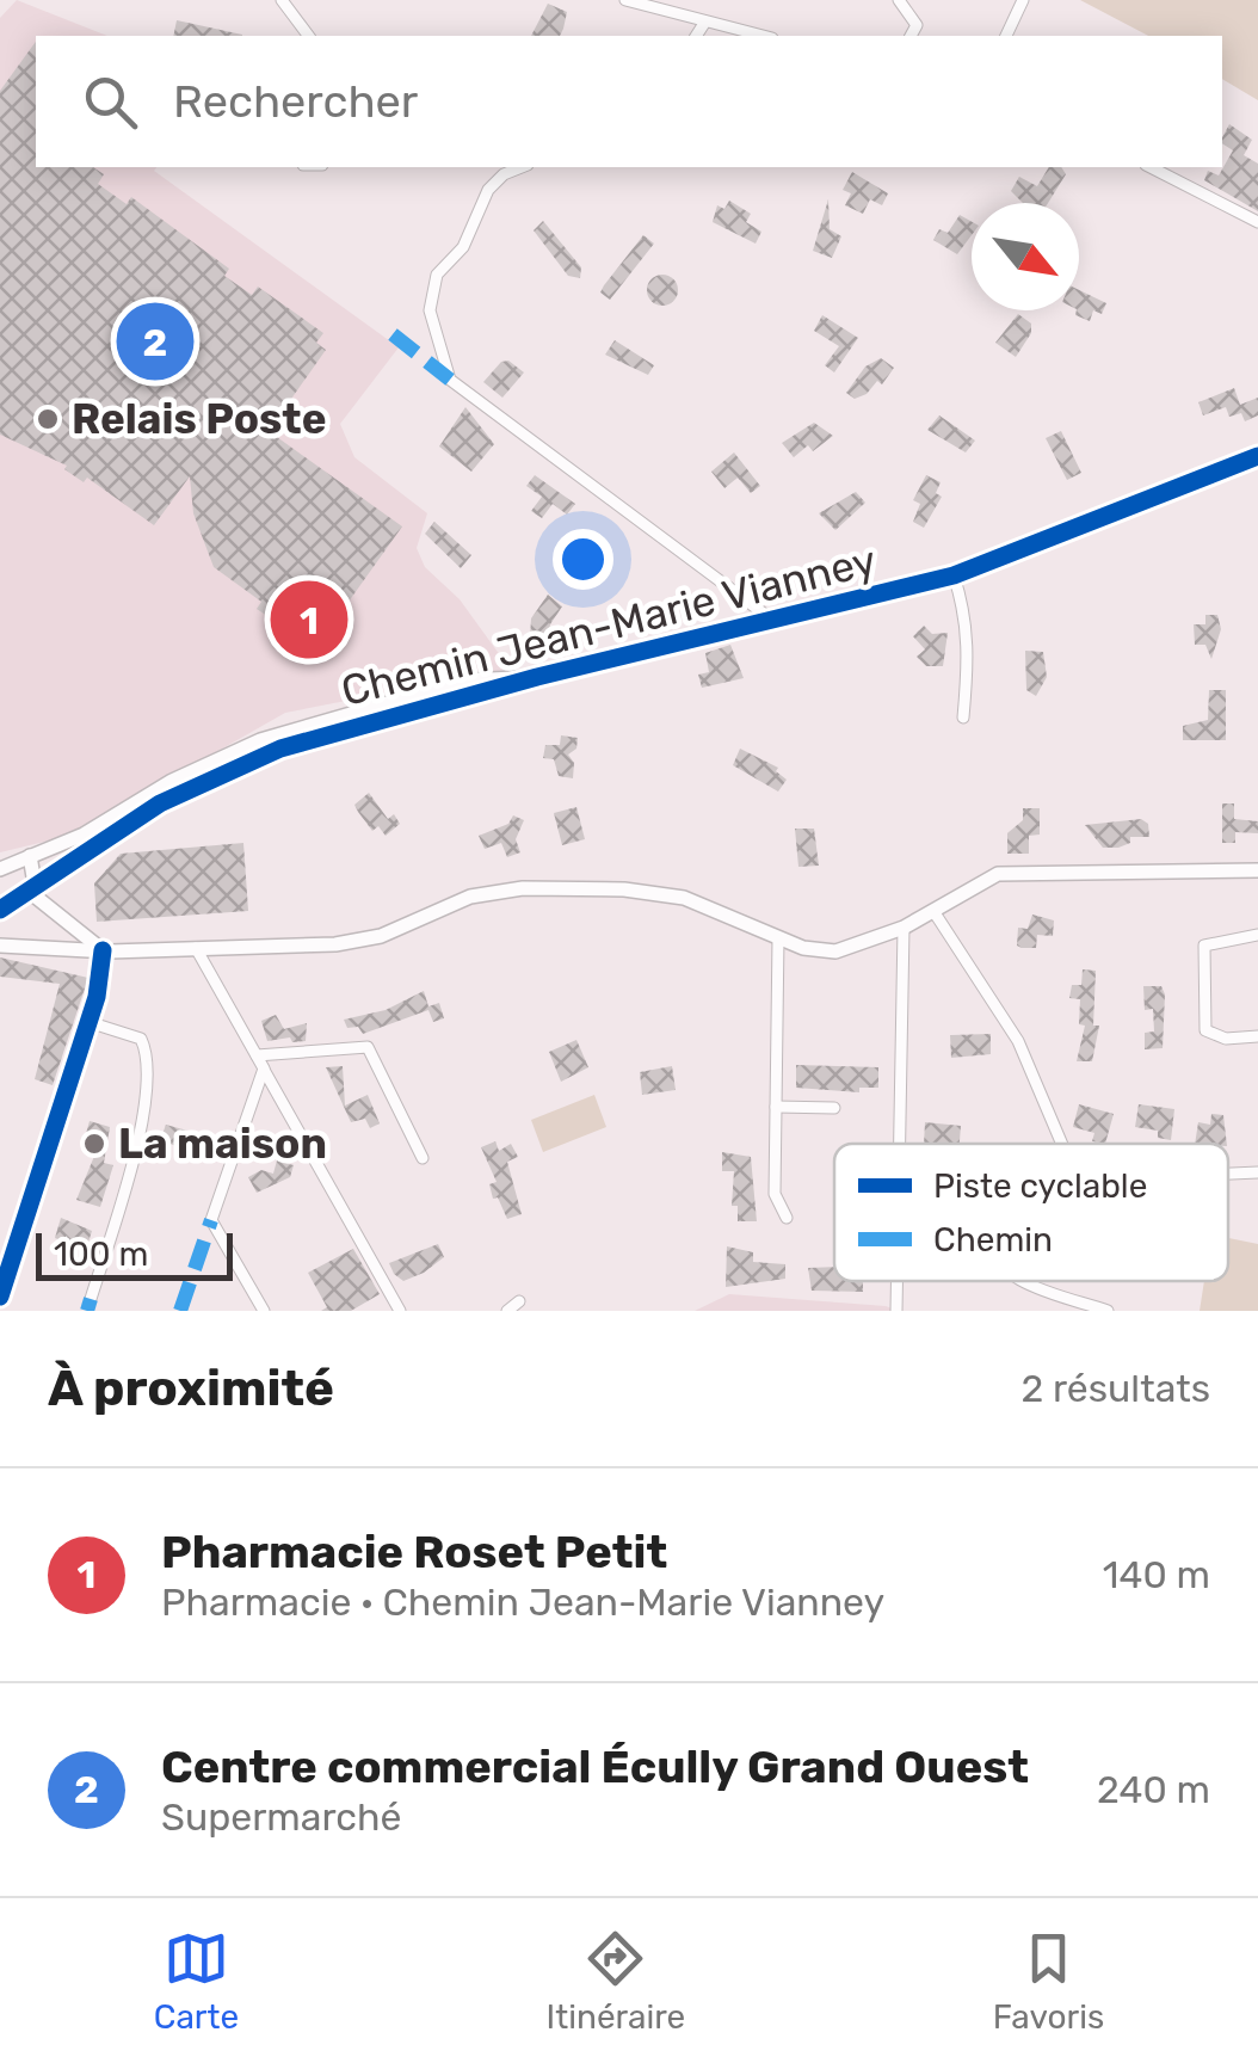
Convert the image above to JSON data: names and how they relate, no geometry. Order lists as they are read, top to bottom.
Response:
{
  "streets": {
    "street": ["Chemin Jean-Marie Vianney"]
  },
  "places": ["Relais Poste", "La maison"],
  "legend": ["Piste cyclable", "Chemin"],
  "scale_bar": "100 m",
  "north": "bottom right",
  "page": {
    "search": "Rechercher",
    "pins": ["2", "1"],
    "scale": "100 m",
    "heading": ["À proximité", "2 résultats"],
    "list": [
      {
        "mark": "1",
        "name": "Pharmacie Roset Petit",
        "note": "Pharmacie · Chemin Jean-Marie Vianney",
        "value": "140 m"
      },
      {
        "mark": "2",
        "name": "Centre commercial Écully Grand Ouest",
        "note": "Supermarché",
        "value": "240 m"
      }
    ],
    "nav": ["Carte", "Itinéraire", "Favoris"]
  }
}
